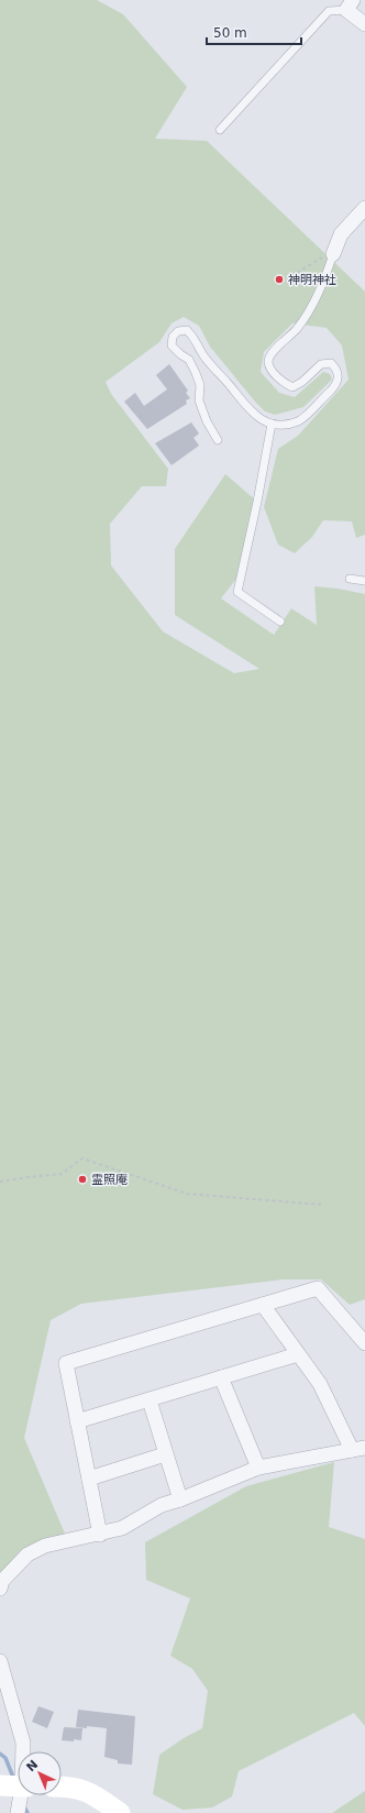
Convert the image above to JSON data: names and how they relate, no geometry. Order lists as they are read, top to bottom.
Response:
{
  "places": ["神明神社", "霊照庵"],
  "scale_bar": "50 m",
  "north": "top left"
}
